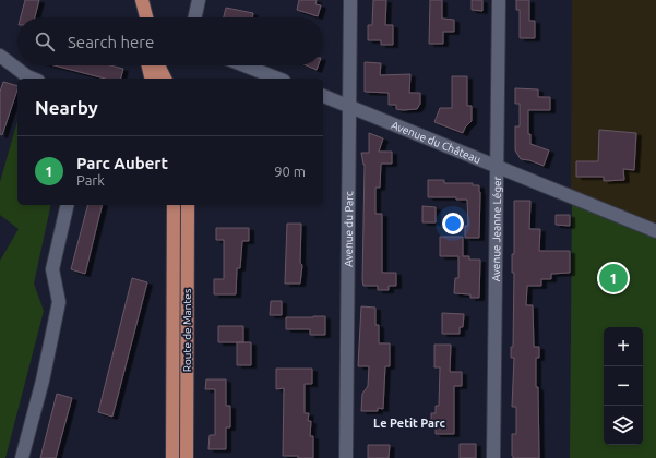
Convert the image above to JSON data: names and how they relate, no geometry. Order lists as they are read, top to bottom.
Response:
{
  "streets": {
    "main road": ["Route de Mantes"],
    "street": ["Avenue du Château", "Avenue du Parc", "Avenue Jeanne Léger"]
  },
  "crossings": [
    ["Avenue du Château", "Avenue du Parc"],
    ["Avenue du Château", "Avenue Jeanne Léger"]
  ],
  "districts": ["Le Petit Parc"],
  "page": {
    "search": "Search here",
    "heading": "Nearby",
    "list": [
      {
        "mark": "1",
        "name": "Parc Aubert",
        "note": "Park",
        "value": "90 m"
      }
    ],
    "pins": "1",
    "map_buttons": ["+", "−"]
  }
}
